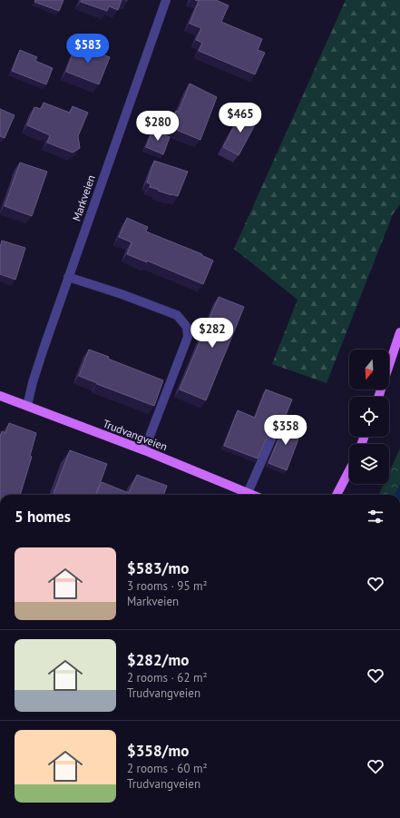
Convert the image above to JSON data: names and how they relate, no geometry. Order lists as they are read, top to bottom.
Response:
{
  "streets": {
    "main road": ["Trudvangveien"],
    "street": ["Markveien"]
  },
  "crossings": [
    ["Markveien", "Trudvangveien"]
  ],
  "north": "bottom",
  "page": {
    "price": [
      "$583",
      "$465",
      "$280",
      "$282",
      "$358"
    ],
    "heading": "5 homes",
    "list": [
      {
        "name": "$583/mo",
        "note": "3 rooms · 95 m² · Markveien"
      },
      {
        "name": "$282/mo",
        "note": "2 rooms · 62 m² · Trudvangveien"
      },
      {
        "name": "$358/mo",
        "note": "2 rooms · 60 m² · Trudvangveien"
      }
    ]
  }
}
